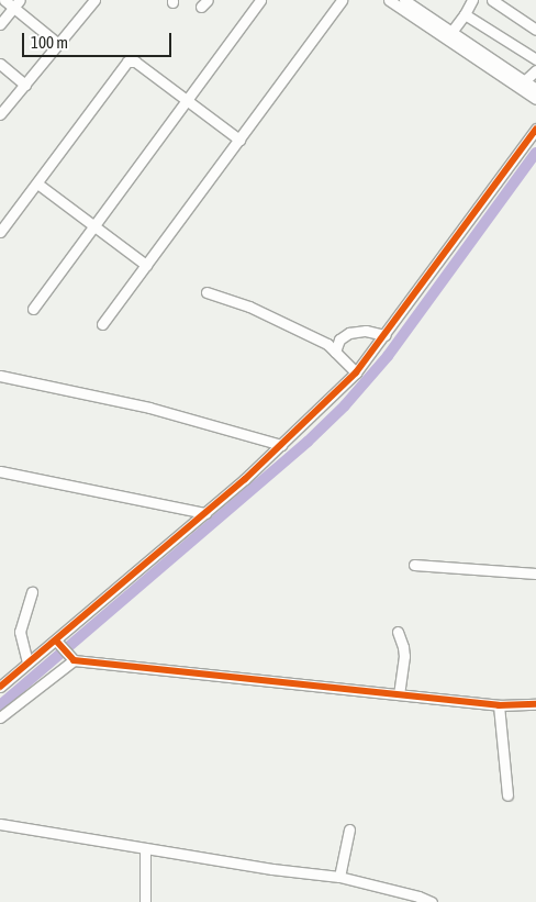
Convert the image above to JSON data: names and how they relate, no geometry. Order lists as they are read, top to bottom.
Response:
{
  "scale_bar": "100 m"
}
